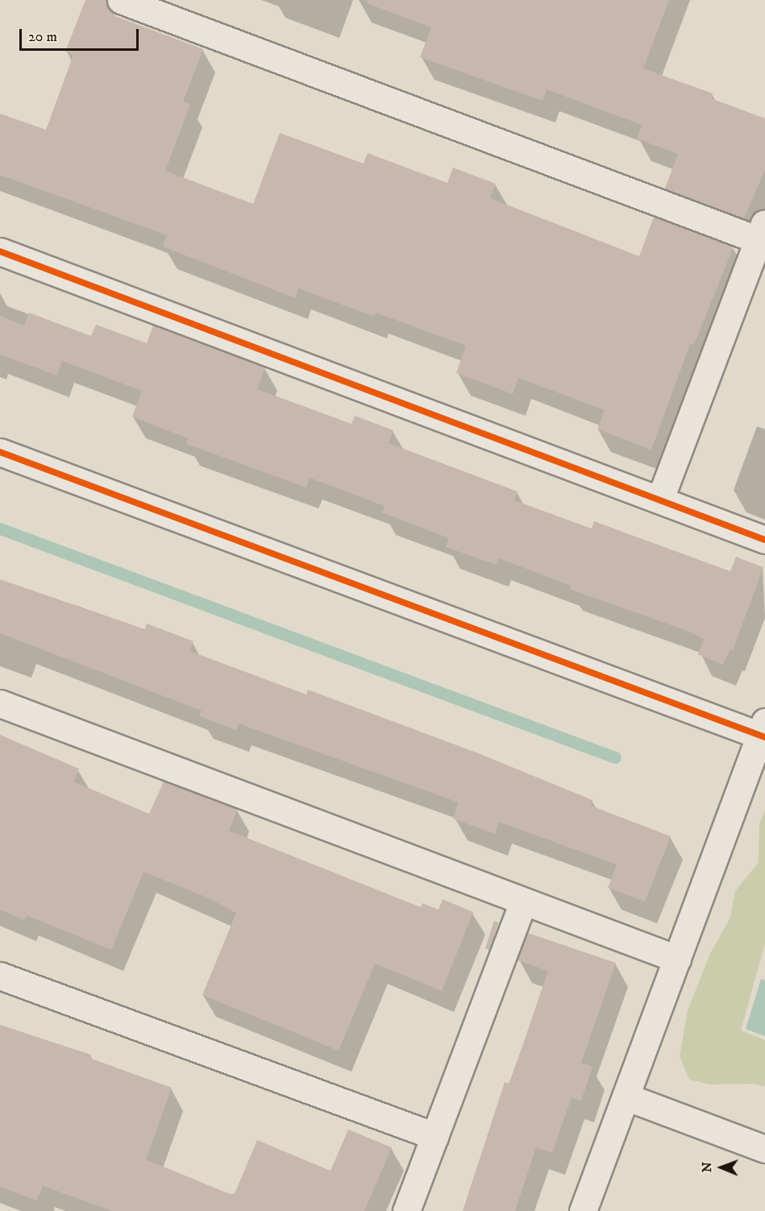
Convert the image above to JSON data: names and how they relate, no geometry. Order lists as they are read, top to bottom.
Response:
{
  "scale_bar": "20 m",
  "north": "left"
}
